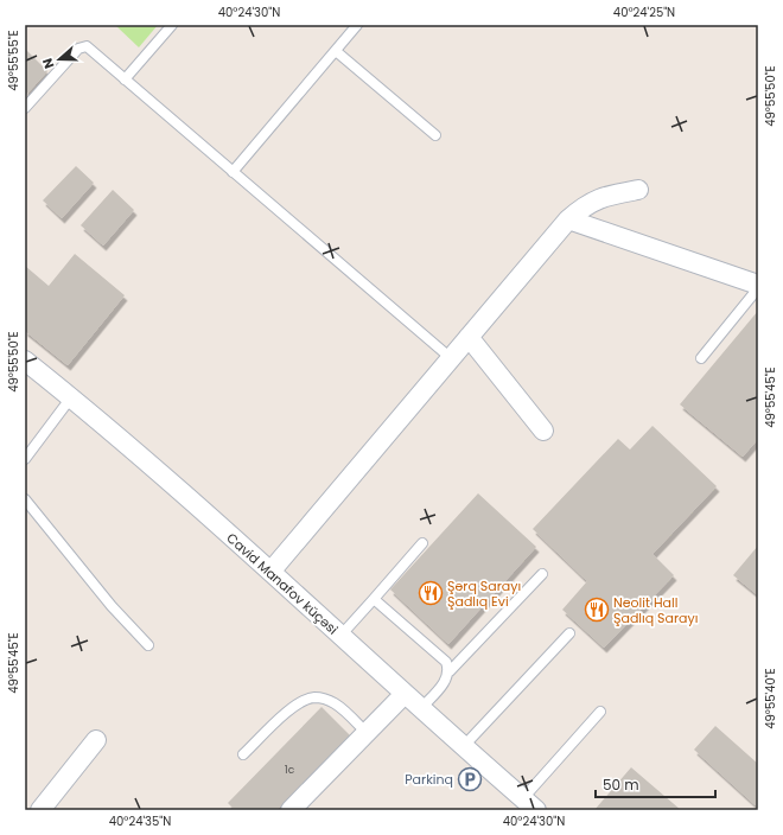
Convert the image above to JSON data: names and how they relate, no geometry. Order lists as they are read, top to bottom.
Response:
{
  "streets": {
    "street": ["Cavid Manafov küçəsi"]
  },
  "places": {
    "restaurant": ["Şərq Sarayı Şadlıq Evi", "Neolit Hall Şadlıq Sarayı"],
    "parking": ["Parkinq"]
  },
  "house_numbers": ["1c"],
  "scale_bar": "50 m",
  "north": "left",
  "coordinates": [
    "40°24'30\"N",
    "40°24'25\"N",
    "49°55'55\"E",
    "49°55'50\"E",
    "49°55'45\"E",
    "49°55'40\"E",
    "40°24'35\"N"
  ]
}
